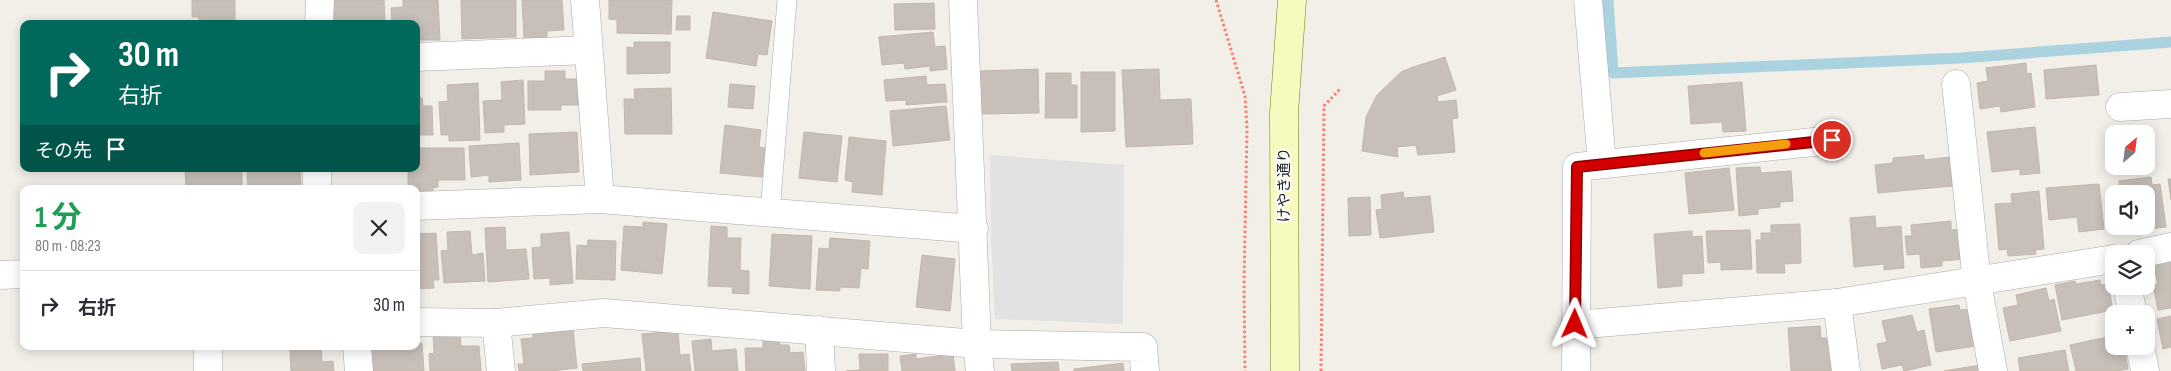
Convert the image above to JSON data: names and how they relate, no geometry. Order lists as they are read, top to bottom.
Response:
{
  "streets": {
    "street": ["けやき通り"]
  },
  "north": "top right",
  "page": {
    "turn": ["30 m", "右折"],
    "map_buttons": "+",
    "then": "その先",
    "heading": ["1 分", "80 m · 08:23"],
    "list": [
      {
        "name": "右折",
        "value": "30 m"
      }
    ]
  }
}
